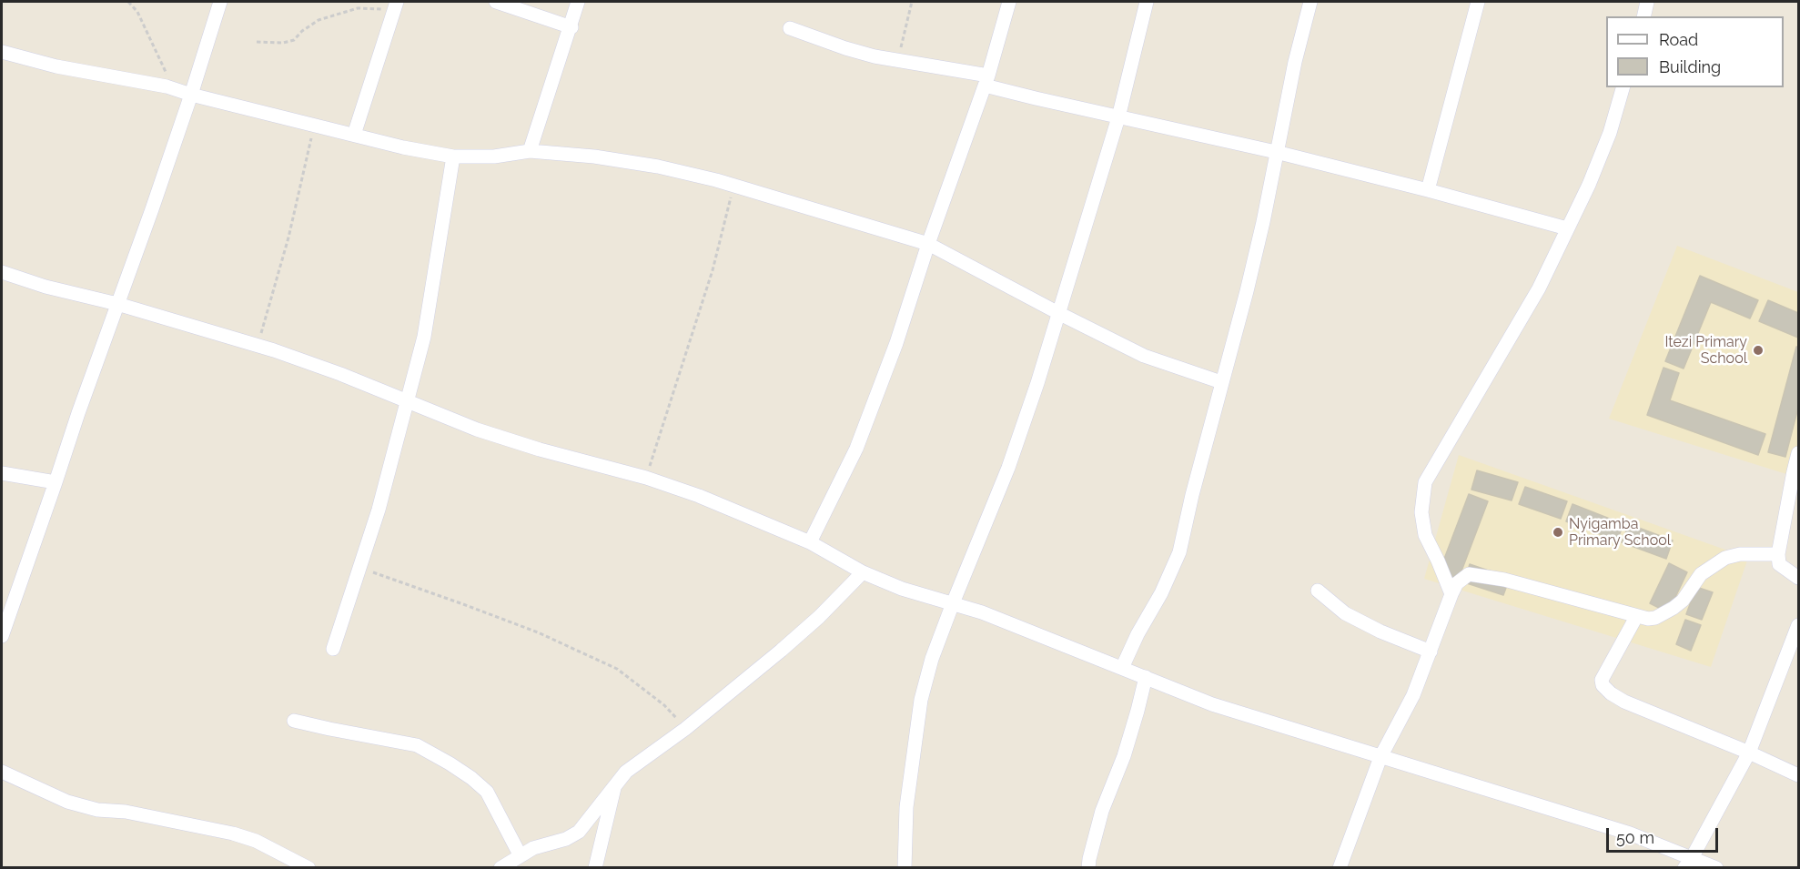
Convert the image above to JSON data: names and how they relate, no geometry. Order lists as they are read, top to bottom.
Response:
{
  "places": ["Itezi Primary School", "Nyigamba Primary School"],
  "legend": ["Road", "Building"],
  "scale_bar": "50 m"
}
